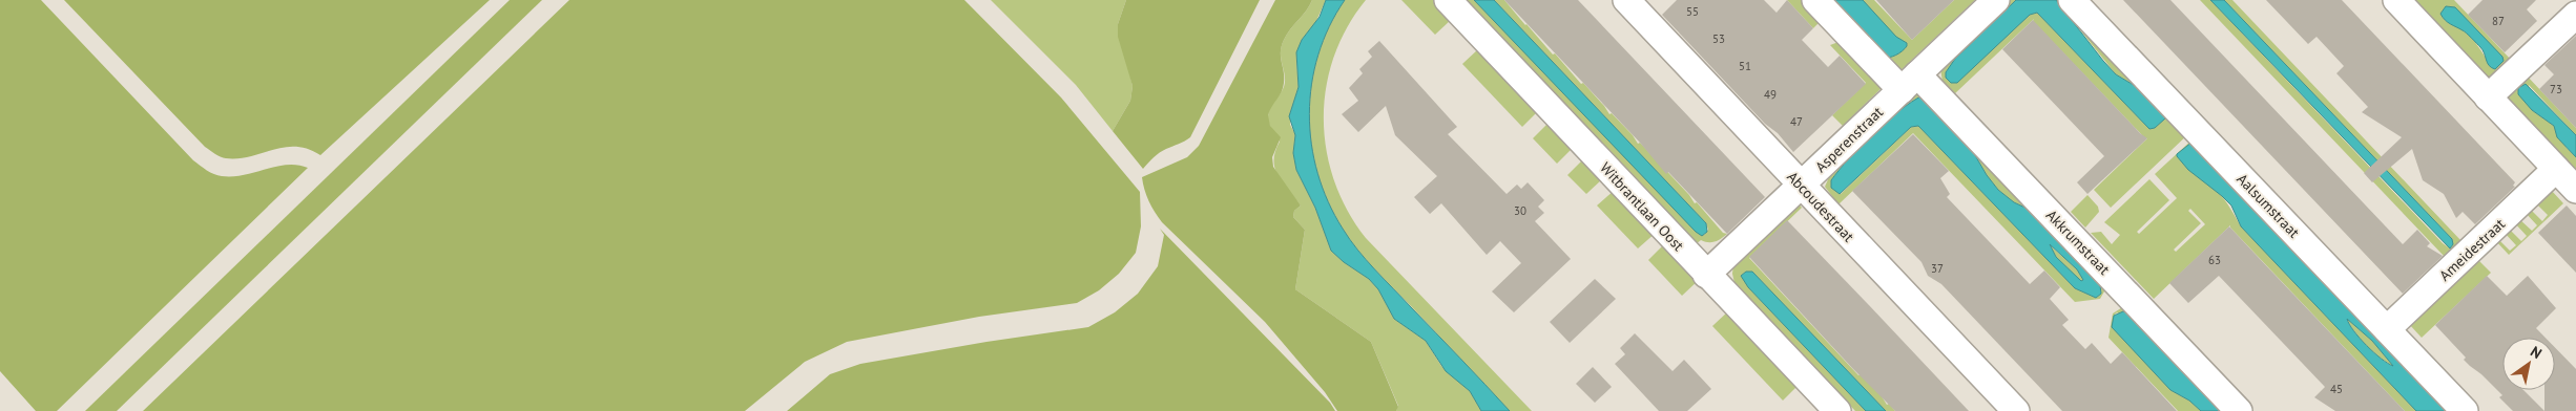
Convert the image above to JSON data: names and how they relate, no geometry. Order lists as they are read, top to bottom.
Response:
{
  "streets": {
    "street": [
      "Asperenstraat",
      "Aalsumstraat",
      "Witbrantlaan Oost",
      "Abcoudestraat",
      "Akkrumstraat",
      "Ameidestraat"
    ]
  },
  "crossings": [
    ["Asperenstraat", "Witbrantlaan Oost"],
    ["Asperenstraat", "Abcoudestraat"],
    ["Asperenstraat", "Akkrumstraat"],
    ["Aalsumstraat", "Ameidestraat"]
  ],
  "house_numbers": [
    "55",
    "87",
    "53",
    "51",
    "73",
    "49",
    "47",
    "30",
    "63",
    "37",
    "45"
  ],
  "north": "top right"
}
